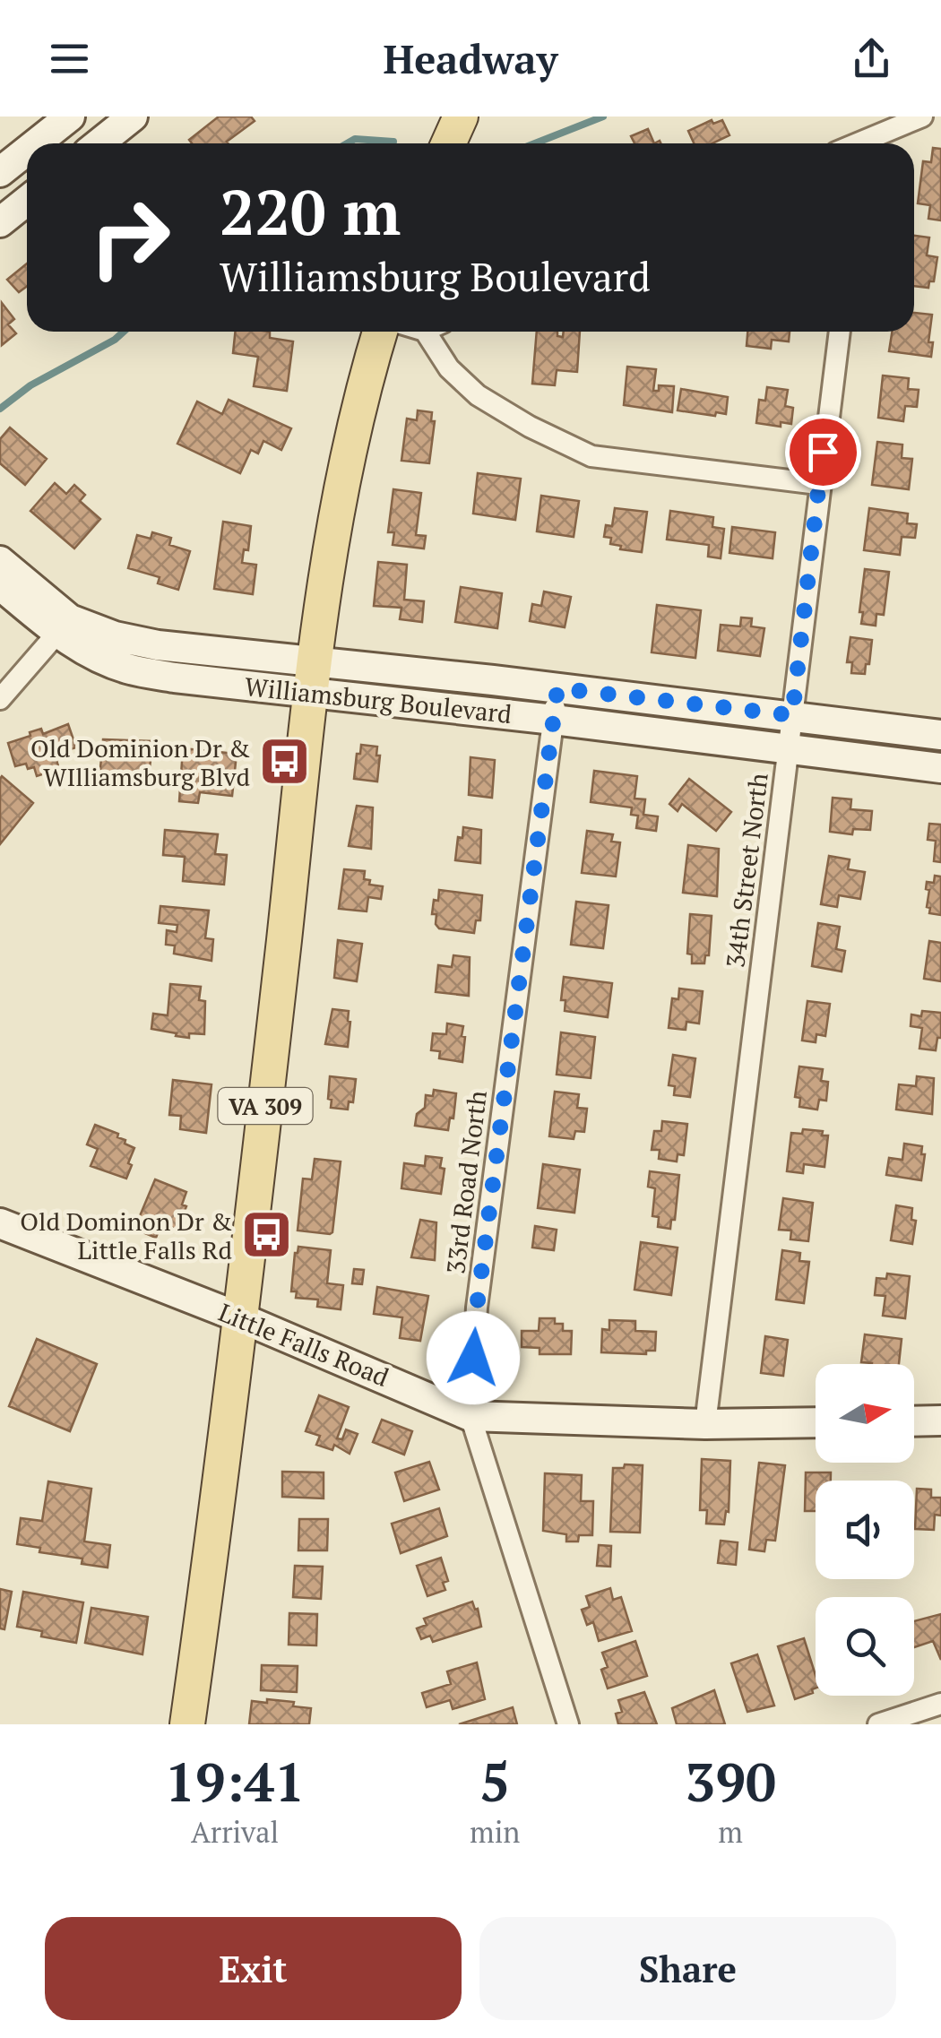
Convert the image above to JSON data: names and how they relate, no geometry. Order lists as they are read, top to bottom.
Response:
{
  "streets": {
    "main road": ["Williamsburg Boulevard", "VA 309", "Little Falls Road"],
    "street": ["34th Street North", "33rd Road North"]
  },
  "crossings": [
    ["Williamsburg Boulevard", "34th Street North"],
    ["Williamsburg Boulevard", "VA 309"],
    ["Williamsburg Boulevard", "33rd Road North"],
    ["34th Street North", "Little Falls Road"],
    ["VA 309", "Little Falls Road"],
    ["33rd Road North", "Little Falls Road"]
  ],
  "places": {
    "bus stop": ["Old Dominion Dr & WIlliamsburg Blvd", "Old Dominon Dr & Little Falls Rd"]
  },
  "north": "right",
  "page": {
    "header": "Headway",
    "turn": ["220 m", "Williamsburg Boulevard"],
    "eta": [
      "19:41",
      "Arrival",
      "5",
      "min",
      "390",
      "m"
    ],
    "buttons": ["Exit", "Share"]
  }
}
